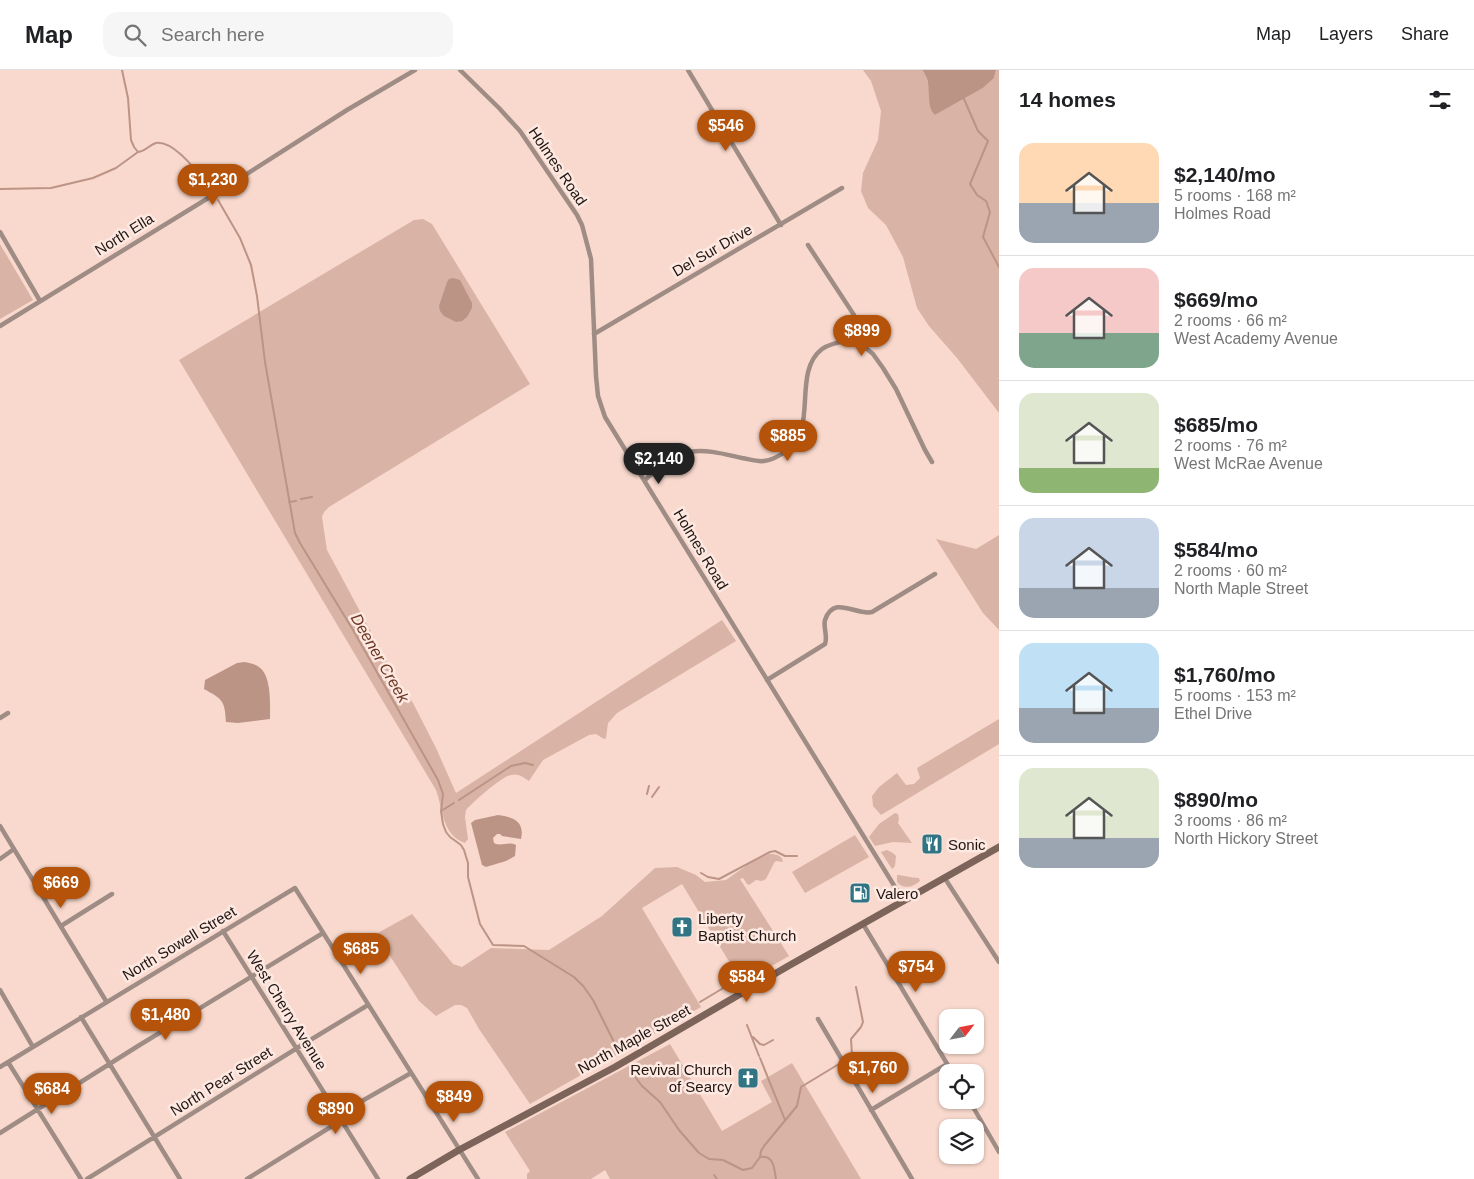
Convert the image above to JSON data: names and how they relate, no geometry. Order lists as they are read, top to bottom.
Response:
{
  "streets": {
    "main road": ["North Maple Street"],
    "street": [
      "Holmes Road",
      "North Ella",
      "Del Sur Drive",
      "North Sowell Street",
      "West Cherry Avenue",
      "North Pear Street"
    ]
  },
  "crossings": [
    ["Holmes Road", "Del Sur Drive"],
    ["Holmes Road", "North Maple Street"],
    ["North Sowell Street", "West Cherry Avenue"],
    ["West Cherry Avenue", "North Pear Street"]
  ],
  "water": ["Deener Creek"],
  "places": {
    "restaurant": ["Sonic"],
    "fuel station": ["Valero"],
    "church": ["Liberty Baptist Church", "Revival Church of Searcy"]
  },
  "north": "top right",
  "page": {
    "header": "Map",
    "search": "Search here",
    "nav": ["Map", "Layers", "Share"],
    "heading": "14 homes",
    "price": [
      "$546",
      "$1,230",
      "$899",
      "$885",
      "$2,140",
      "$669",
      "$685",
      "$754",
      "$584",
      "$1,480",
      "$1,760",
      "$684",
      "$849",
      "$890"
    ],
    "list": [
      {
        "name": "$2,140/mo",
        "note": "5 rooms · 168 m² · Holmes Road"
      },
      {
        "name": "$669/mo",
        "note": "2 rooms · 66 m² · West Academy Avenue"
      },
      {
        "name": "$685/mo",
        "note": "2 rooms · 76 m² · West McRae Avenue"
      },
      {
        "name": "$584/mo",
        "note": "2 rooms · 60 m² · North Maple Street"
      },
      {
        "name": "$1,760/mo",
        "note": "5 rooms · 153 m² · Ethel Drive"
      },
      {
        "name": "$890/mo",
        "note": "3 rooms · 86 m² · North Hickory Street"
      }
    ]
  }
}
